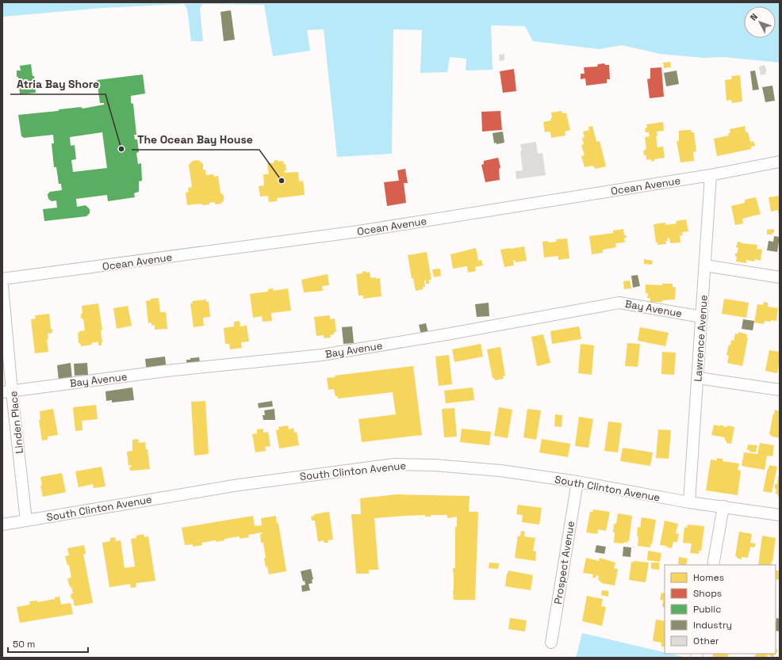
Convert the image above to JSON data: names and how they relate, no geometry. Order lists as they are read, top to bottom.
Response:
{
  "streets": {
    "street": [
      "Ocean Avenue",
      "Bay Avenue",
      "Lawrence Avenue",
      "Linden Place",
      "South Clinton Avenue",
      "Prospect Avenue"
    ]
  },
  "crossings": [
    ["Ocean Avenue", "Lawrence Avenue"],
    ["Bay Avenue", "Lawrence Avenue"],
    ["Bay Avenue", "Linden Place"],
    ["Lawrence Avenue", "South Clinton Avenue"],
    ["Linden Place", "South Clinton Avenue"],
    ["South Clinton Avenue", "Prospect Avenue"]
  ],
  "places": ["Atria Bay Shore", "The Ocean Bay House"],
  "legend": [
    "Homes",
    "Shops",
    "Public",
    "Industry",
    "Other"
  ],
  "scale_bar": "50 m",
  "north": "top left"
}
